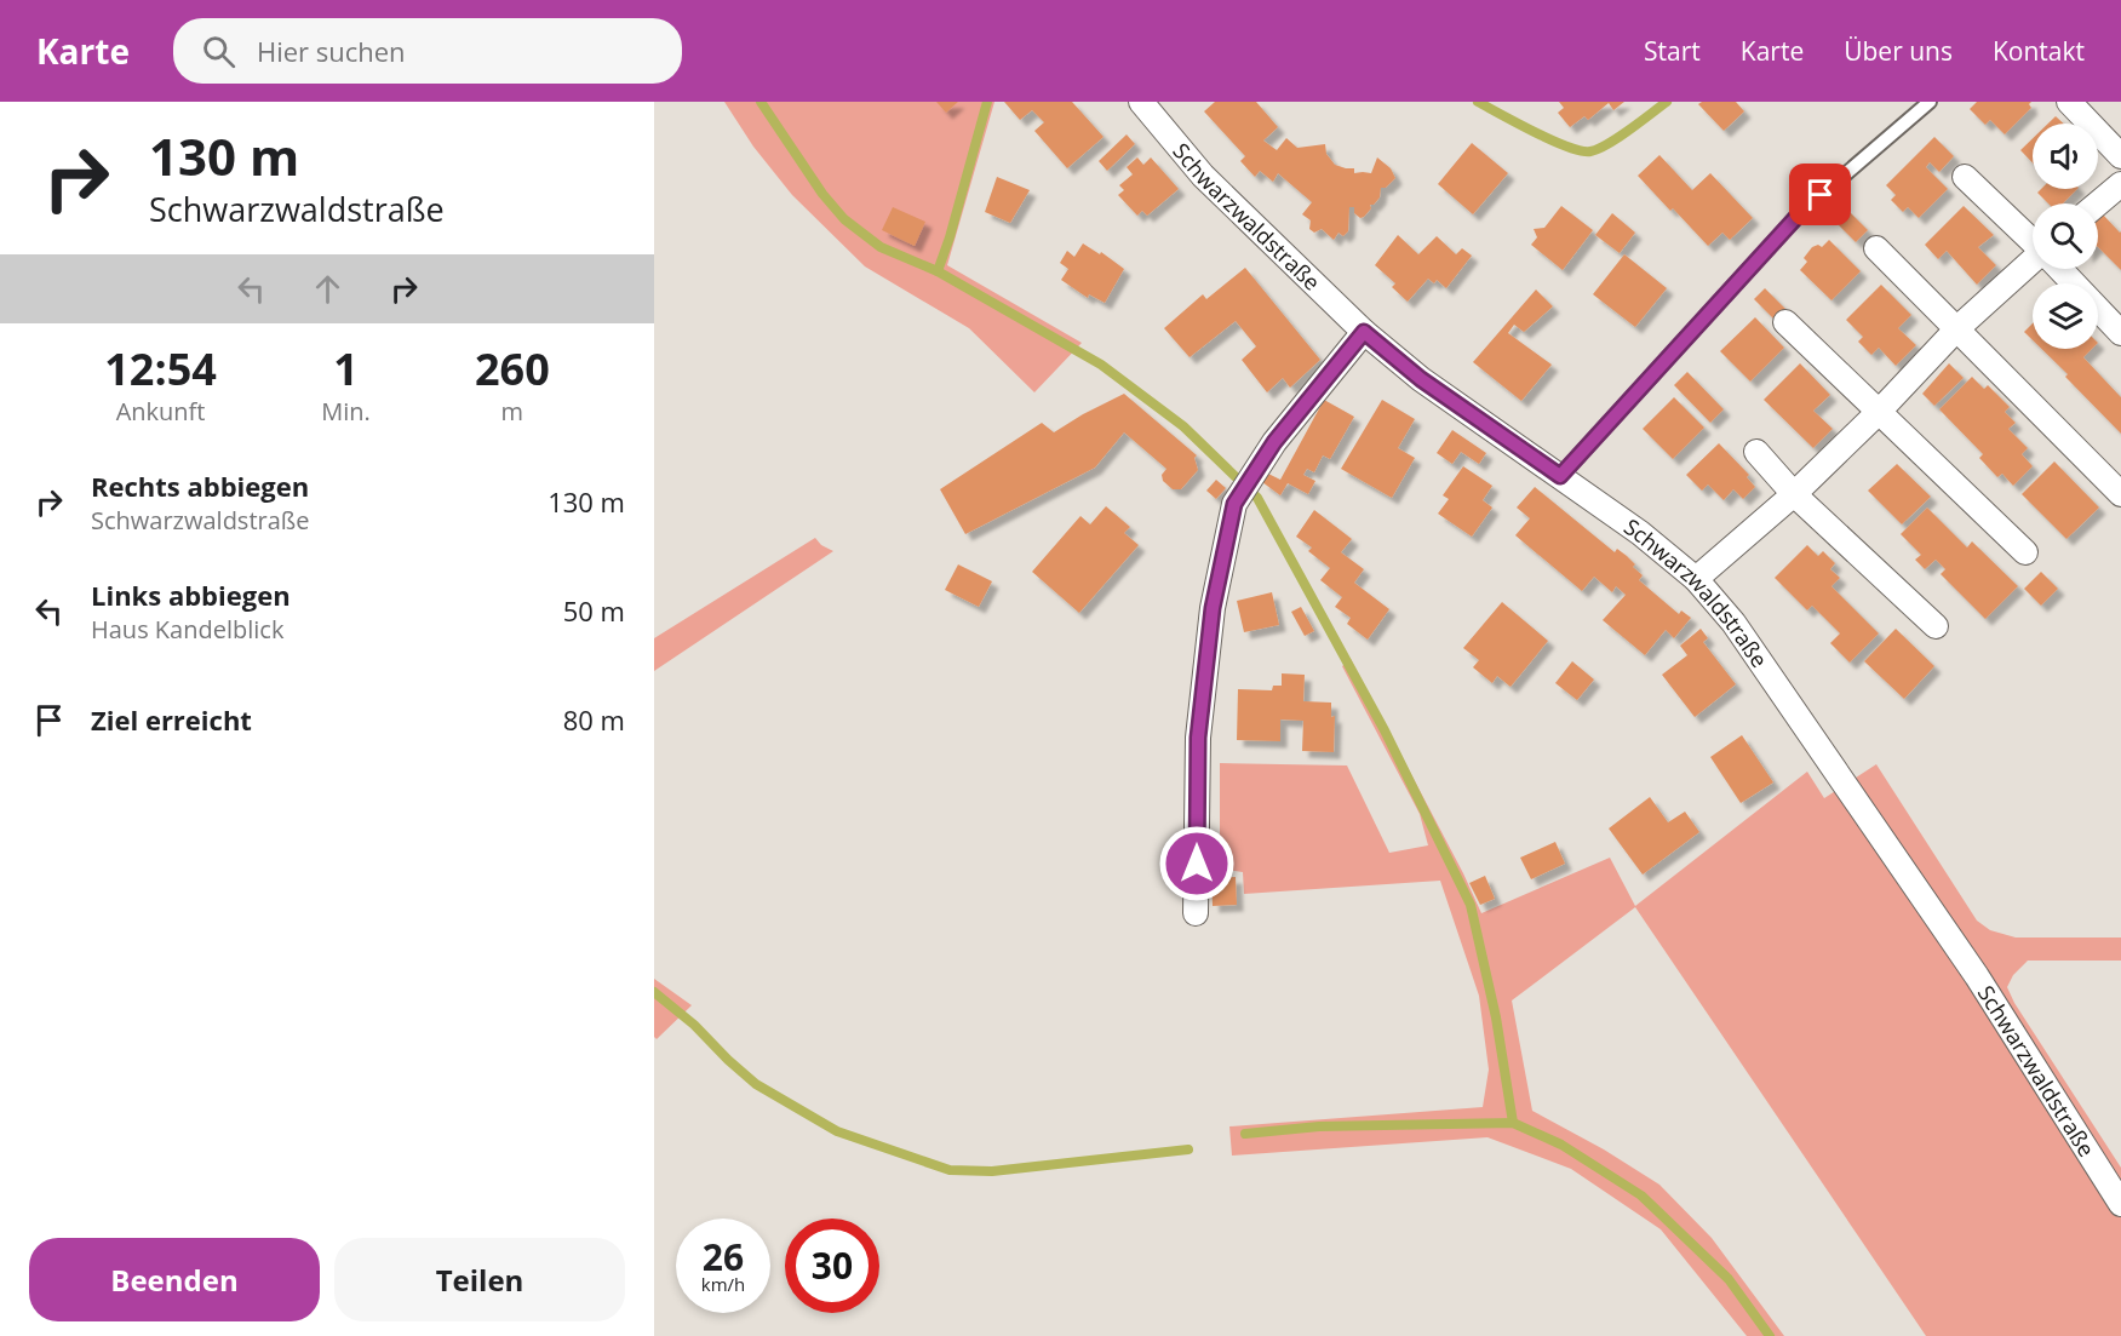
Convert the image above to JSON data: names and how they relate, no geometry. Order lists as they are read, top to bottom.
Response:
{
  "streets": {
    "street": ["Schwarzwaldstraße"]
  },
  "page": {
    "header": "Karte",
    "search": "Hier suchen",
    "nav": [
      "Start",
      "Karte",
      "Über uns",
      "Kontakt"
    ],
    "turn": ["130 m", "Schwarzwaldstraße"],
    "eta": [
      "12:54",
      "Ankunft",
      "1",
      "Min.",
      "260",
      "m"
    ],
    "list": [
      {
        "name": "Rechts abbiegen",
        "note": "Schwarzwaldstraße",
        "value": "130 m"
      },
      {
        "name": "Links abbiegen",
        "note": "Haus Kandelblick",
        "value": "50 m"
      },
      {
        "name": "Ziel erreicht",
        "value": "80 m"
      }
    ],
    "speed": "26 km/h",
    "limit": "30",
    "buttons": ["Beenden", "Teilen"]
  }
}
